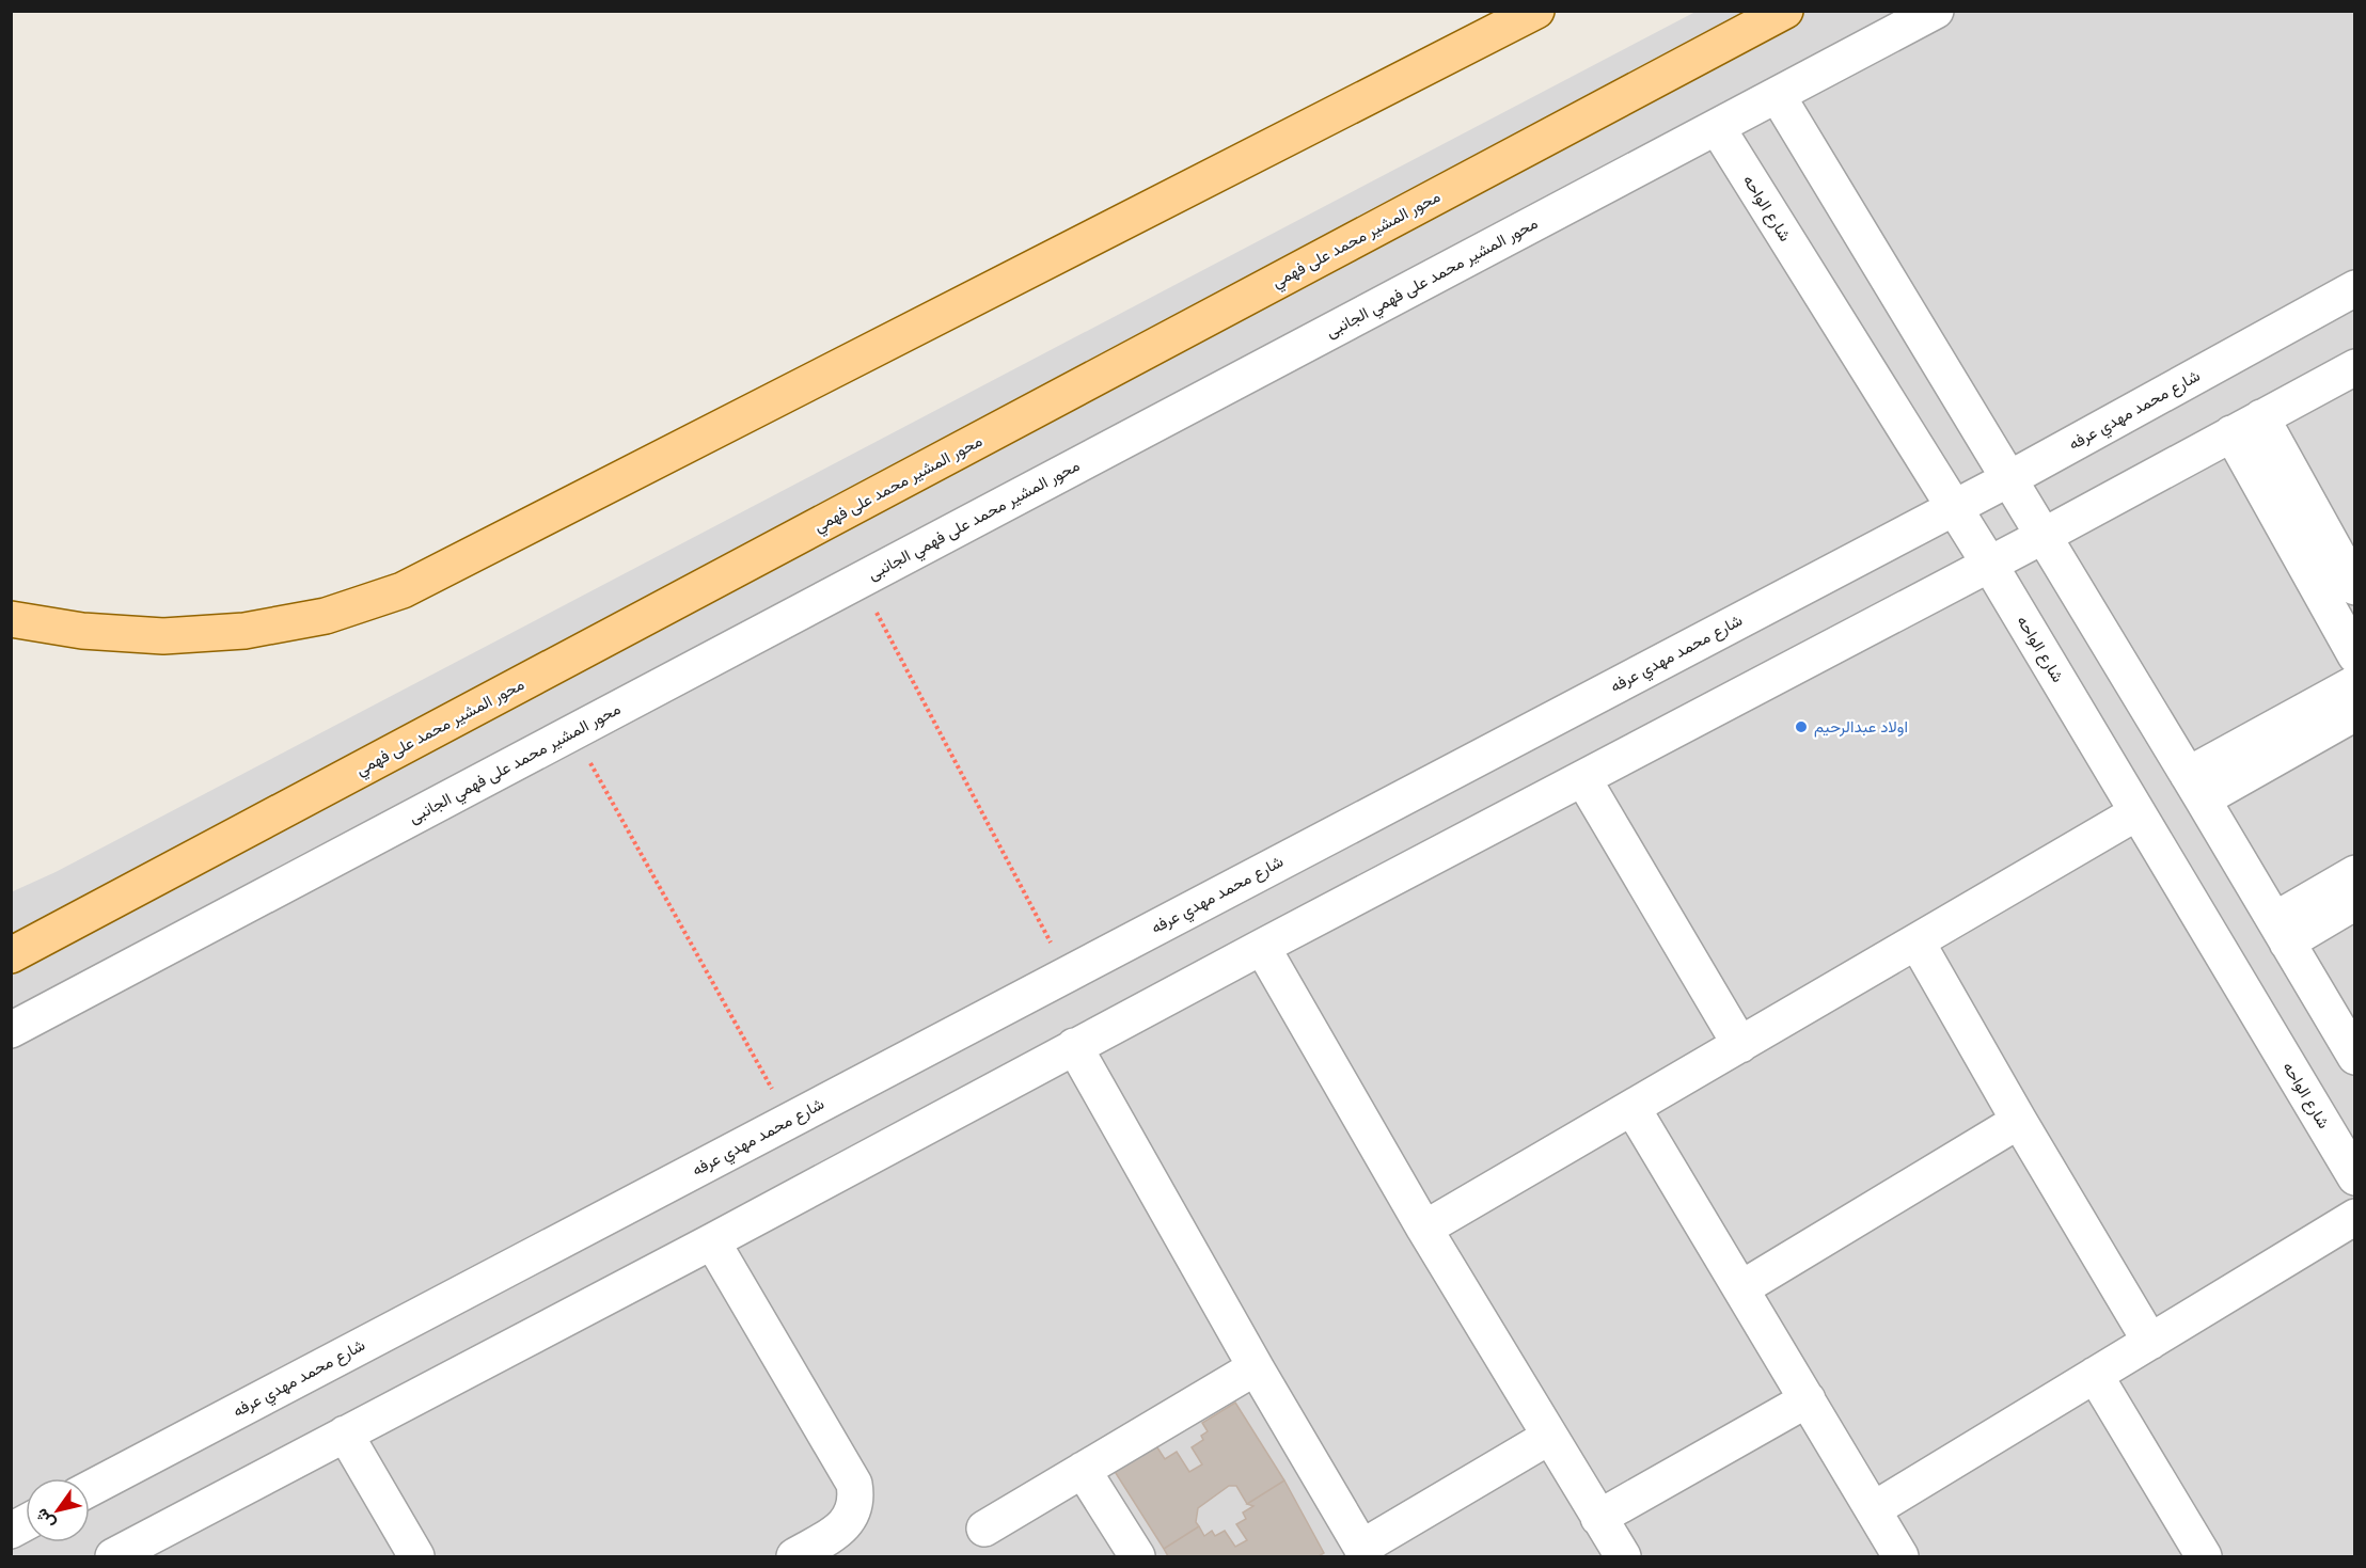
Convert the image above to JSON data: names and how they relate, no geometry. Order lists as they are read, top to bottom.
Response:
{
  "streets": {
    "main road": ["محور المشير محمد على فهمي"],
    "street": ["شارع الواحه", "محور المشير محمد على فهمي الجانبى", "شارع محمد مهدي عرفه"]
  },
  "crossings": [
    ["شارع الواحه", "محور المشير محمد على فهمي الجانبى"],
    ["شارع الواحه", "شارع محمد مهدي عرفه"]
  ],
  "places": ["اولاد عبدالرحيم"],
  "north": "bottom left"
}
